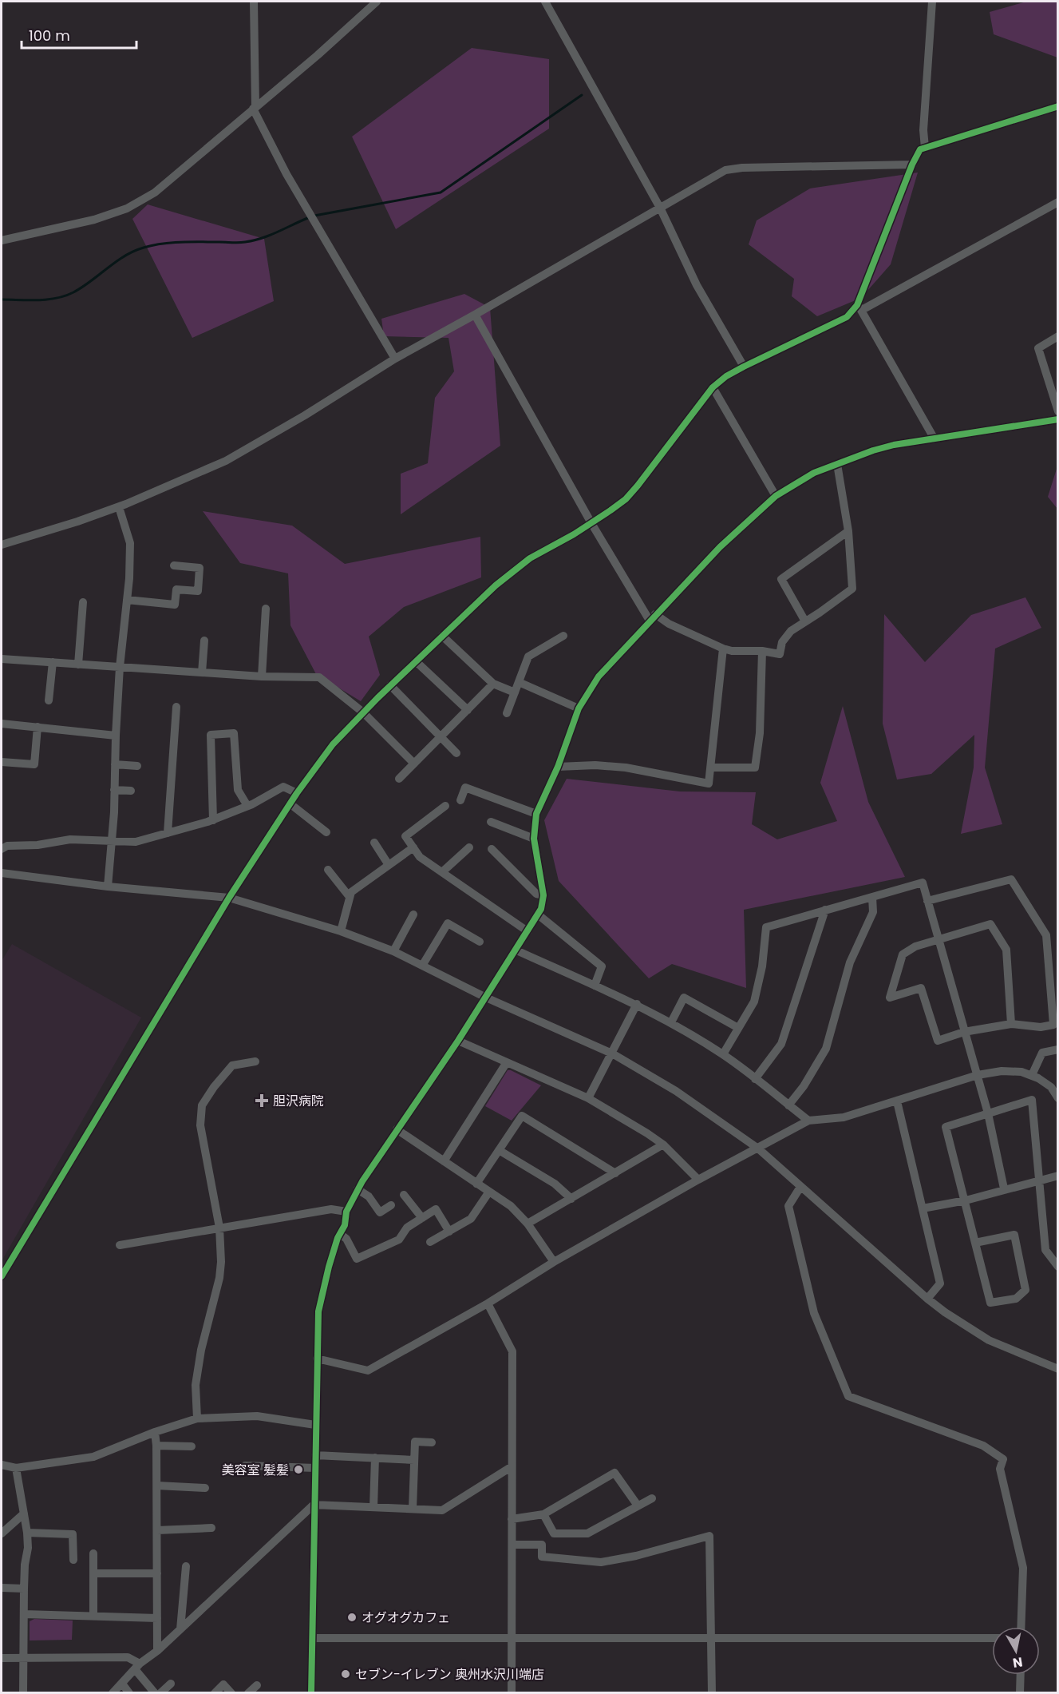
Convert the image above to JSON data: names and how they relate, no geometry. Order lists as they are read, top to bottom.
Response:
{
  "places": {
    "health": ["胆沢病院"],
    "other": ["美容室 髪髪", "オグオグカフェ", "セブン-イレブン 奥州水沢川端店"]
  },
  "scale_bar": "100 m",
  "north": "bottom"
}
